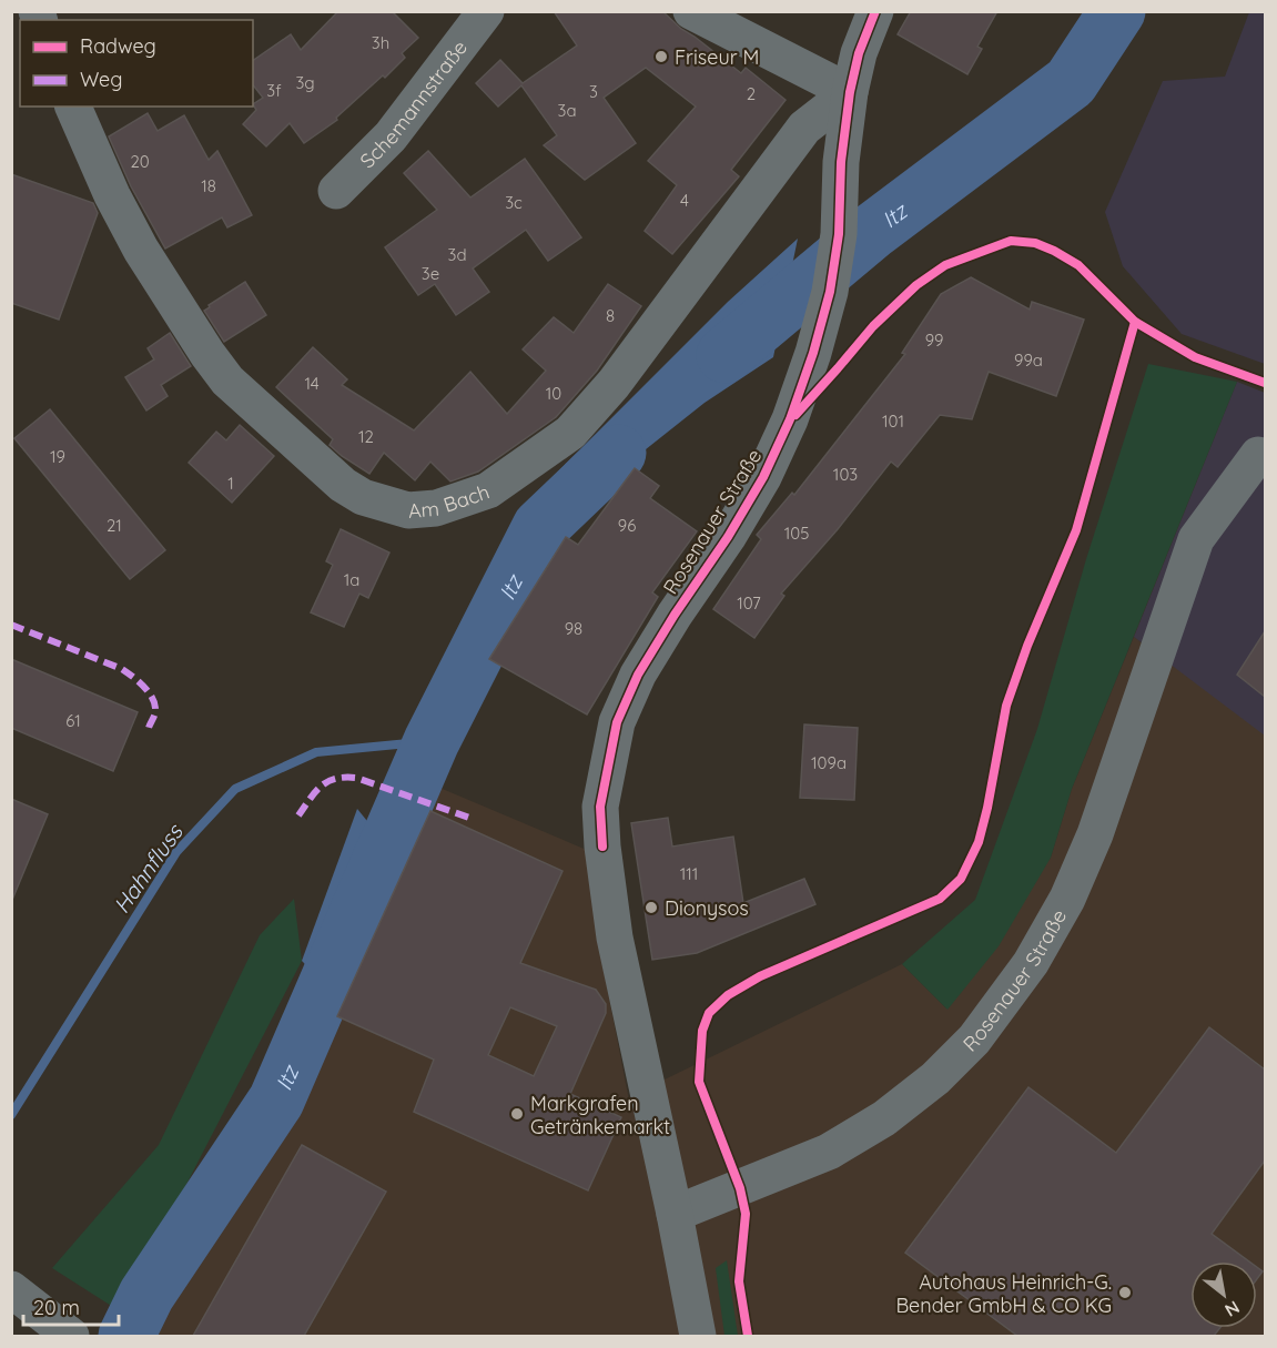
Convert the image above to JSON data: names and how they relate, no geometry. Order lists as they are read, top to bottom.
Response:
{
  "streets": {
    "street": ["Schemannstraße", "Am Bach", "Rosenauer Straße"]
  },
  "crossings": [
    ["Am Bach", "Rosenauer Straße"]
  ],
  "water": ["Itz", "Hahnfluss"],
  "places": [
    "Friseur M",
    "Dionysos",
    "Markgrafen Getränkemarkt",
    "Autohaus Heinrich-G. Bender GmbH & CO KG"
  ],
  "house_numbers": [
    "3h",
    "3g",
    "3f",
    "3",
    "2",
    "3a",
    "20",
    "18",
    "4",
    "3c",
    "3d",
    "3e",
    "8",
    "99",
    "99a",
    "14",
    "10",
    "101",
    "12",
    "19",
    "103",
    "1",
    "21",
    "96",
    "105",
    "1a",
    "107",
    "98",
    "61",
    "109a",
    "111"
  ],
  "legend": ["Radweg", "Weg"],
  "scale_bar": "20 m",
  "north": "bottom right"
}
